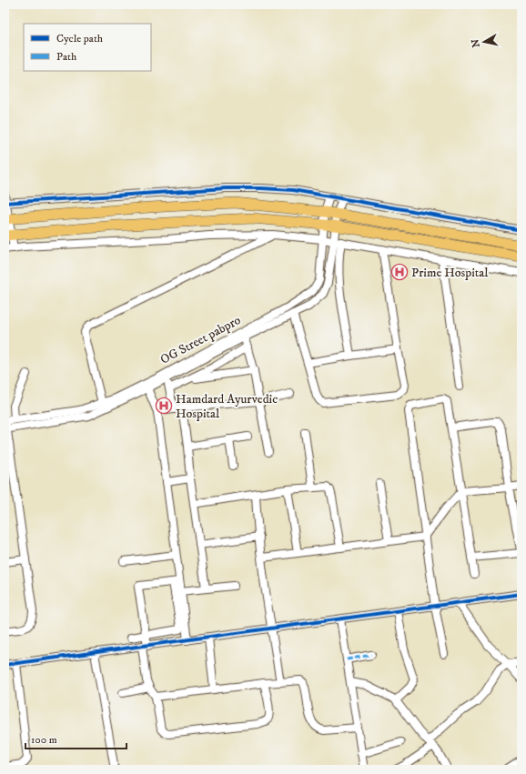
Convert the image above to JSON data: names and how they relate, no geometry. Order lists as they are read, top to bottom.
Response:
{
  "streets": {
    "street": ["OG Street pabpro"]
  },
  "places": {
    "hospital": ["Prime Hospital", "Hamdard Ayurvedic Hospital"]
  },
  "legend": ["Cycle path", "Path"],
  "scale_bar": "100 m",
  "north": "left"
}
